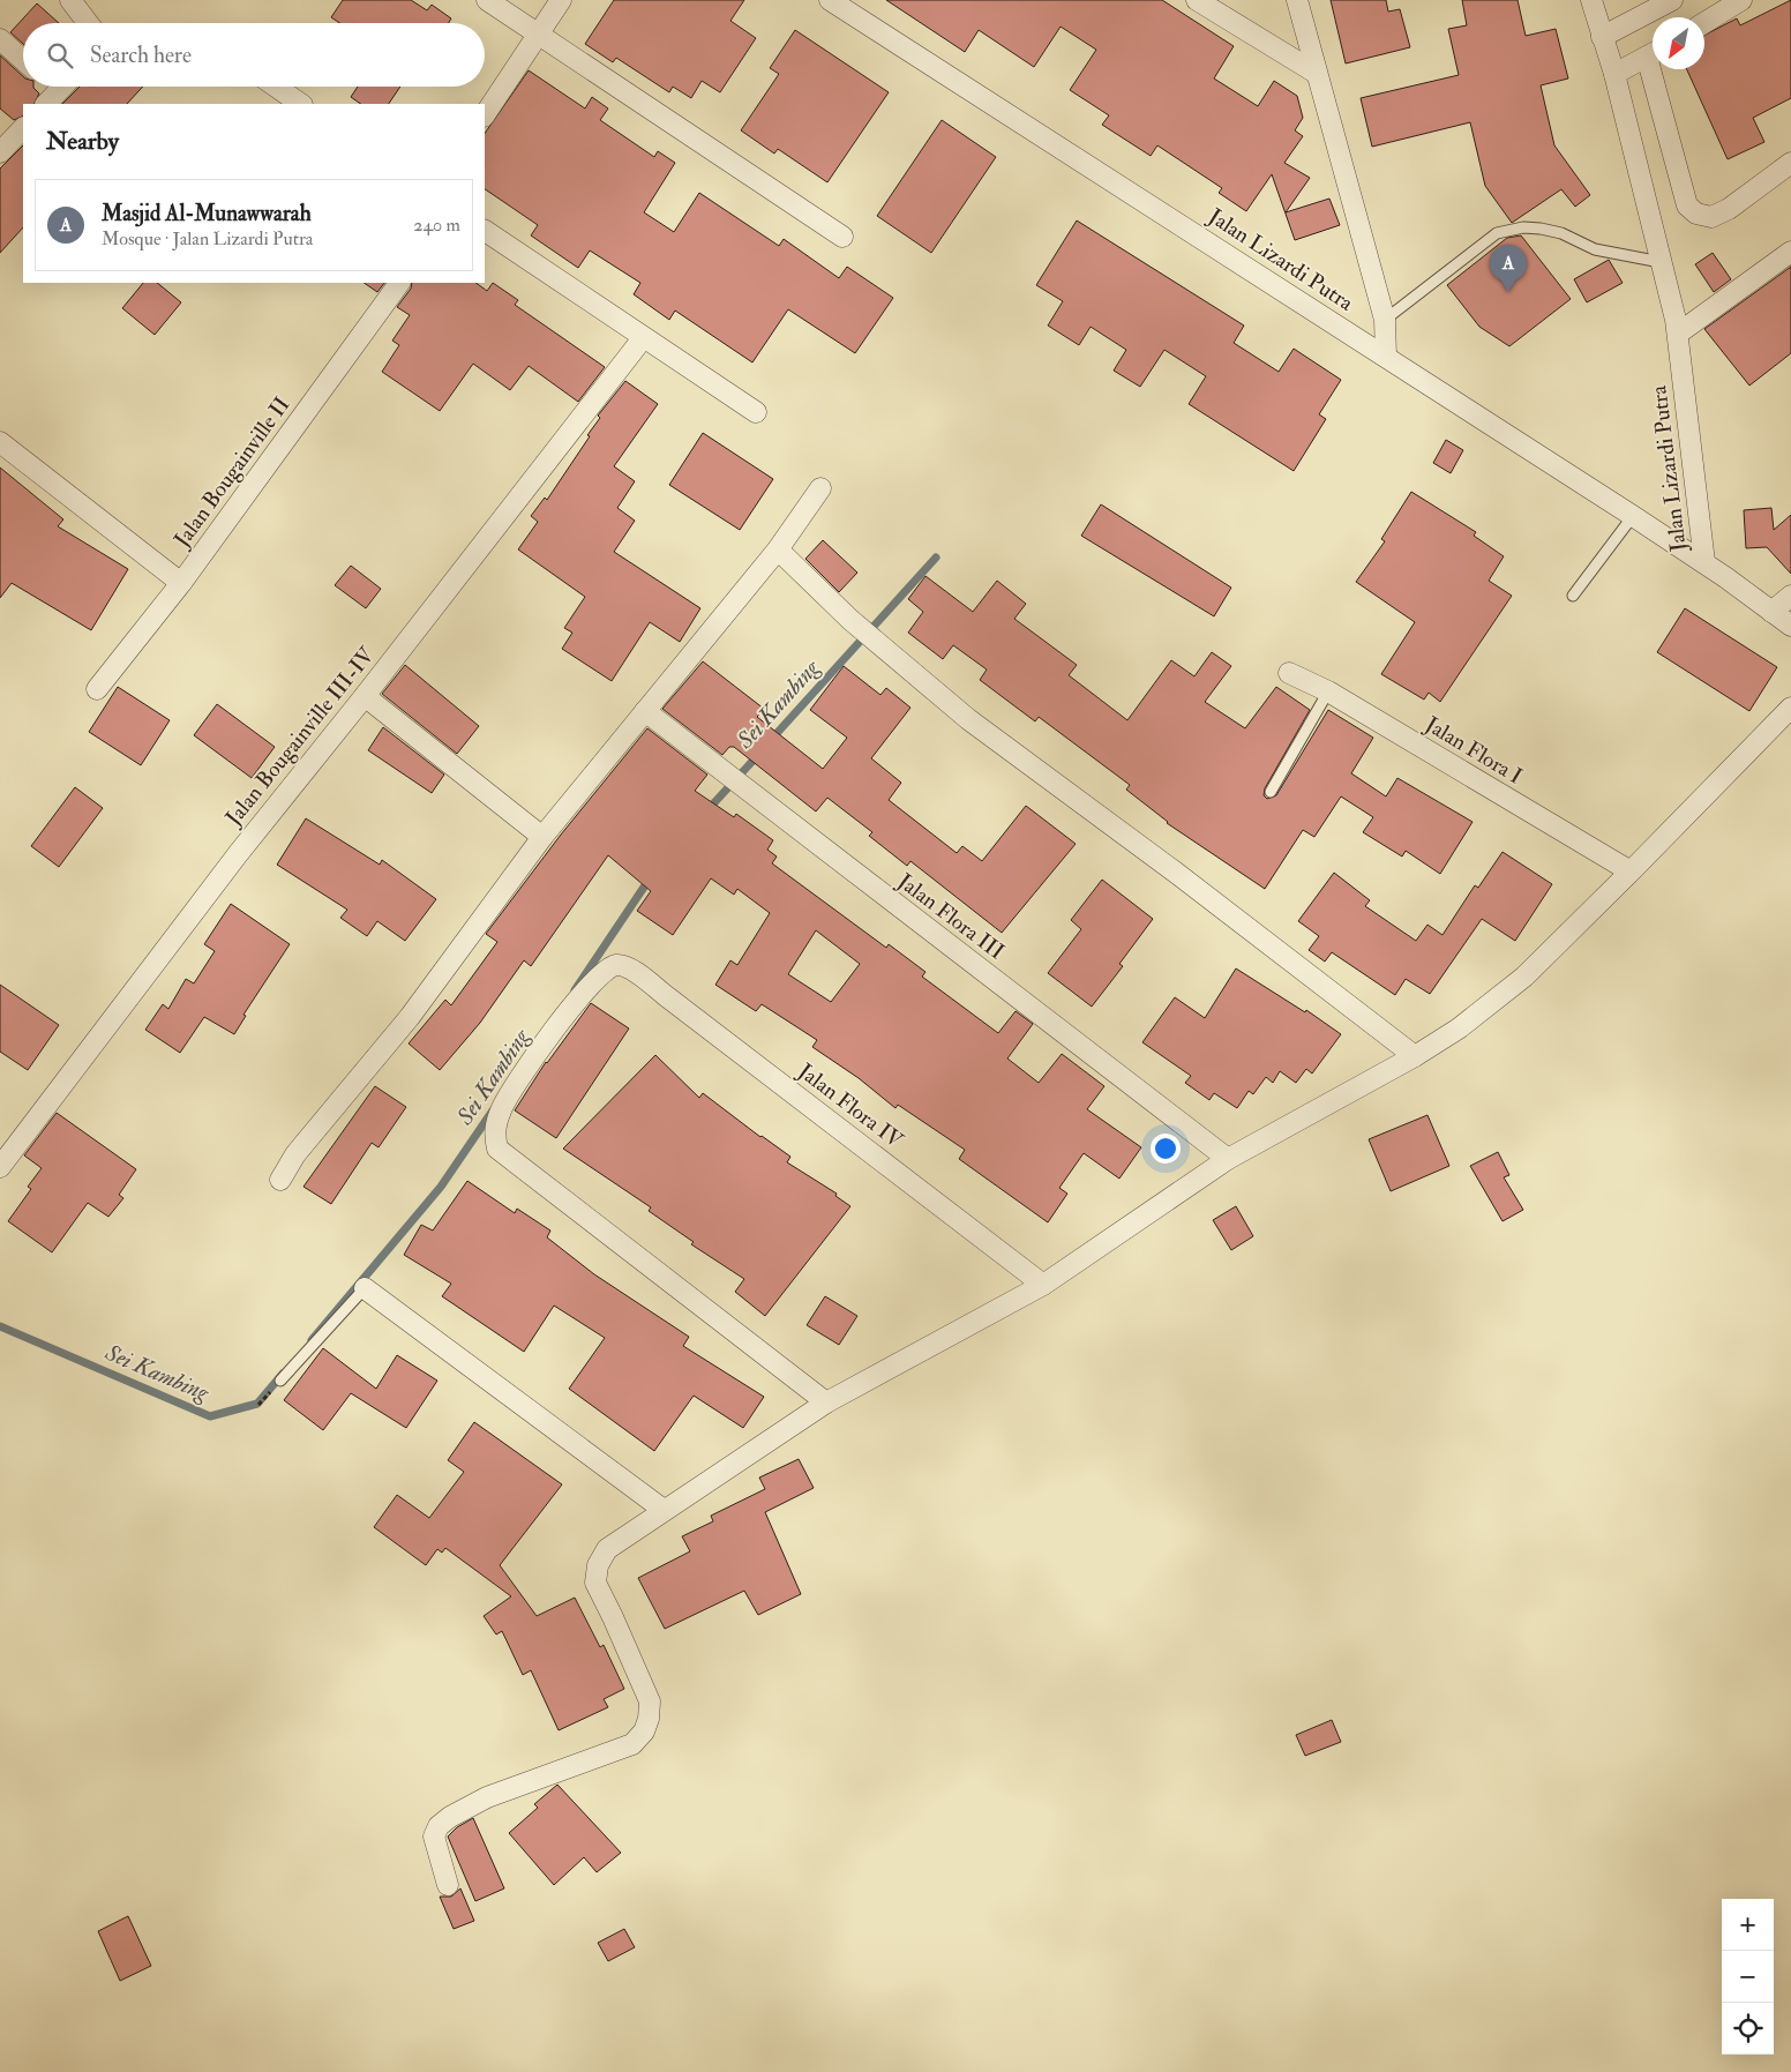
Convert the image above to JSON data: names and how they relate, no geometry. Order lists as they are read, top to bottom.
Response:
{
  "streets": {
    "street": [
      "Jalan Lizardi Putra",
      "Jalan Bougainville II",
      "Jalan Bougainville III-IV",
      "Jalan Flora I",
      "Jalan Flora III",
      "Jalan Flora IV"
    ]
  },
  "water": ["Sei Kambing"],
  "north": "bottom left",
  "page": {
    "search": "Search here",
    "heading": "Nearby",
    "list": [
      {
        "mark": "A",
        "name": "Masjid Al-Munawwarah",
        "note": "Mosque · Jalan Lizardi Putra",
        "value": "240 m"
      }
    ],
    "pins": "A",
    "map_buttons": ["+", "−"]
  }
}
